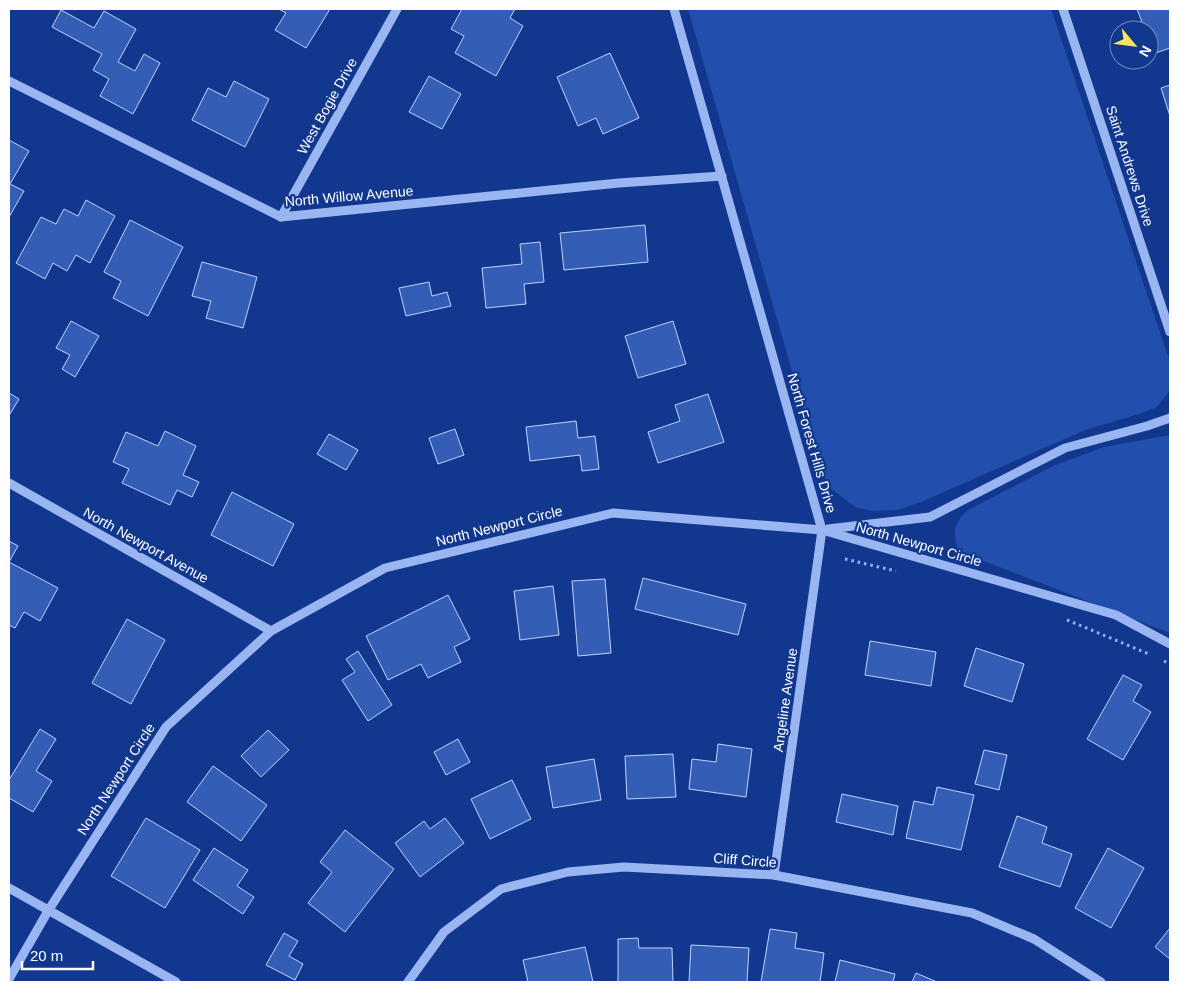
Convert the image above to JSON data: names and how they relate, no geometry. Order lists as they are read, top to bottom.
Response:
{
  "streets": {
    "street": [
      "West Bogie Drive",
      "Saint Andrews Drive",
      "North Willow Avenue",
      "North Forest Hills Drive",
      "North Newport Circle",
      "North Newport Avenue",
      "Angeline Avenue",
      "Cliff Circle"
    ]
  },
  "crossings": [
    ["West Bogie Drive", "North Willow Avenue"],
    ["North Willow Avenue", "North Forest Hills Drive"],
    ["North Forest Hills Drive", "North Newport Circle"],
    ["North Forest Hills Drive", "Angeline Avenue"],
    ["North Newport Circle", "North Newport Avenue"],
    ["North Newport Circle", "Angeline Avenue"],
    ["Angeline Avenue", "Cliff Circle"]
  ],
  "scale_bar": "20 m",
  "north": "bottom right"
}
